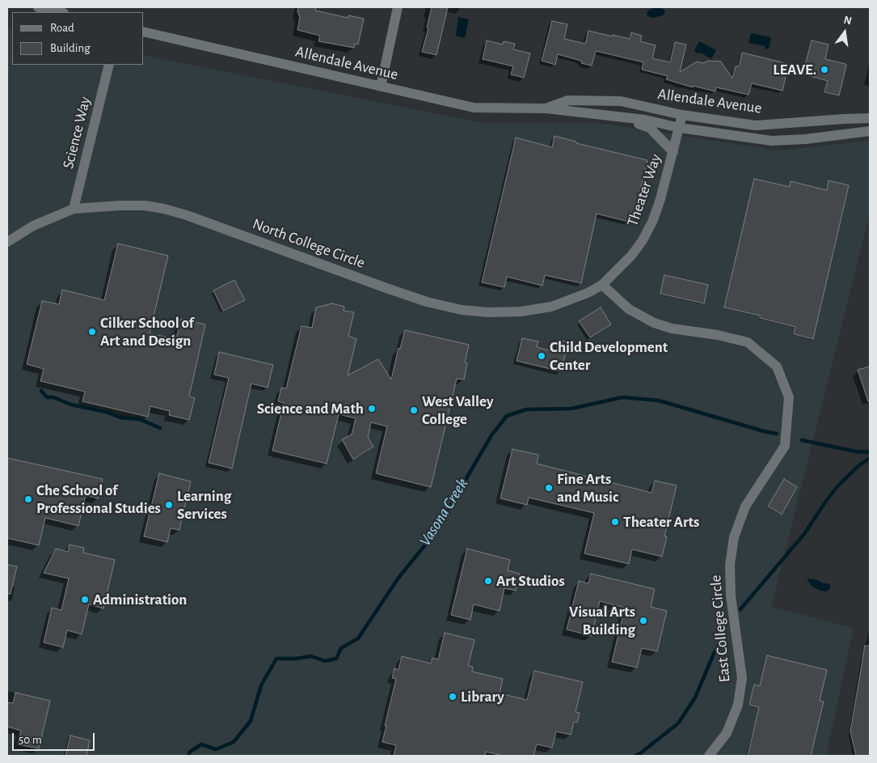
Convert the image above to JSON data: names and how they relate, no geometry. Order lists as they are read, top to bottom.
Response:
{
  "streets": {
    "street": [
      "Allendale Avenue",
      "Science Way",
      "Theater Way",
      "North College Circle",
      "East College Circle"
    ]
  },
  "crossings": [
    ["Allendale Avenue", "Theater Way"],
    ["Science Way", "North College Circle"],
    ["Theater Way", "North College Circle"],
    ["Theater Way", "East College Circle"],
    ["North College Circle", "East College Circle"]
  ],
  "water": ["Vasona Creek"],
  "places": [
    "LEAVE.",
    "Cilker School of Art and Design",
    "Child Development Center",
    "Science and Math",
    "West Valley College",
    "Fine Arts and Music",
    "Che School of Professional Studies",
    "Learning Services",
    "Theater Arts",
    "Art Studios",
    "Administration",
    "Visual Arts Building",
    "Library"
  ],
  "legend": ["Road", "Building"],
  "scale_bar": "50 m",
  "north": "top"
}
